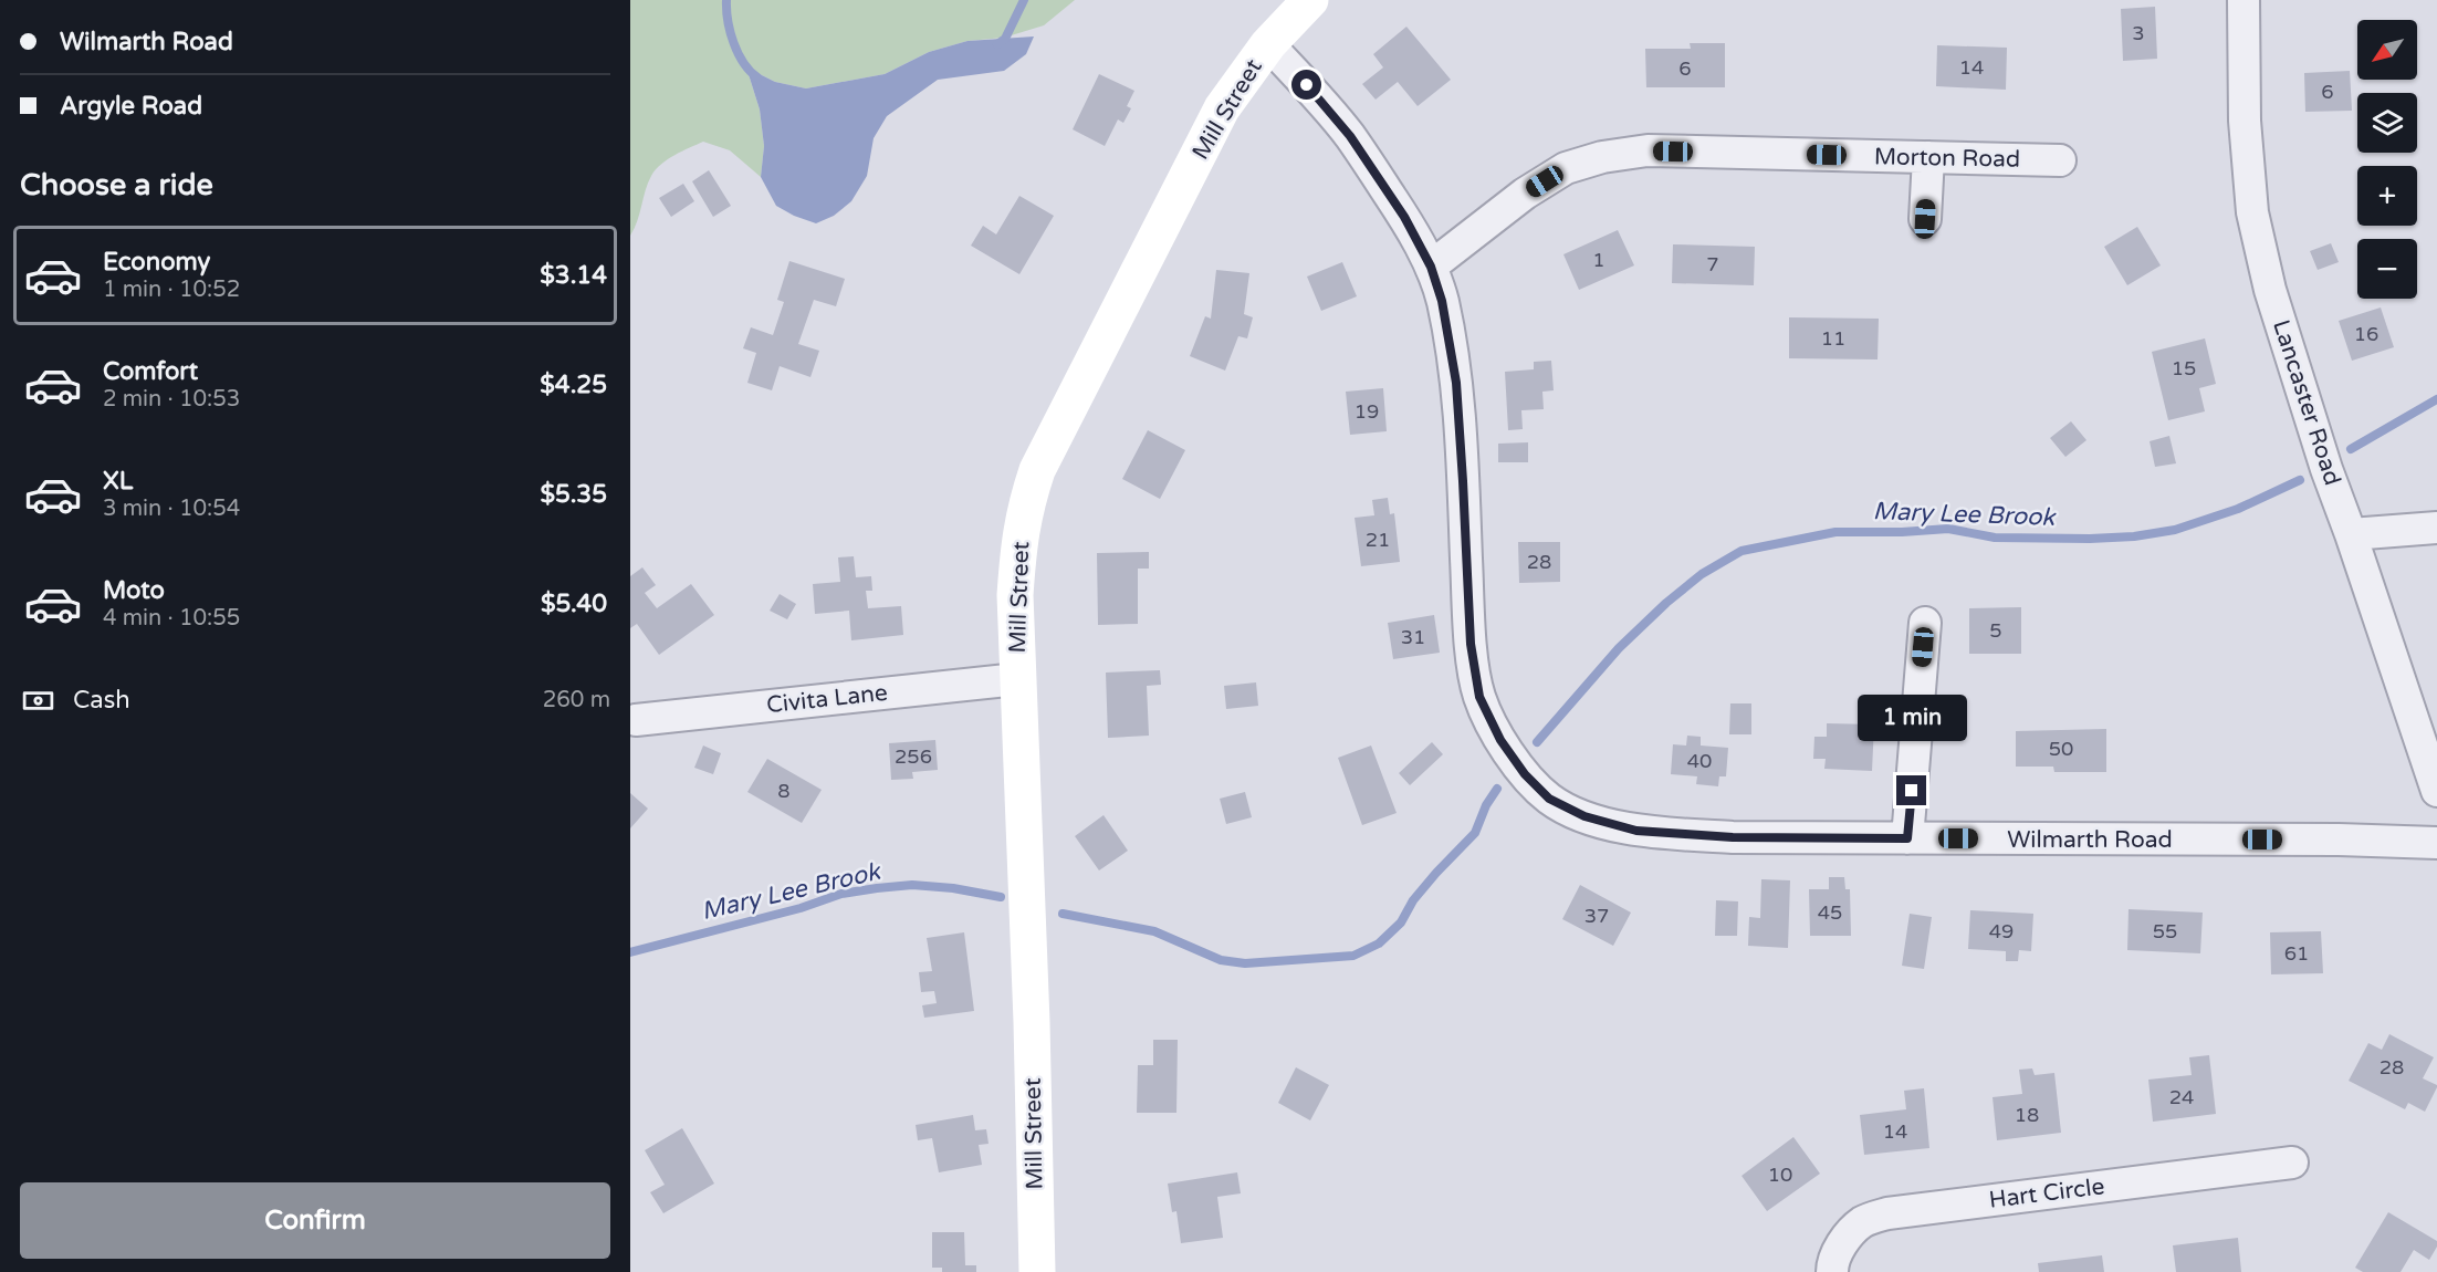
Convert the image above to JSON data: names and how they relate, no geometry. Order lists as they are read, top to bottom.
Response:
{
  "streets": {
    "street": [
      "Mill Street",
      "Morton Road",
      "Lancaster Road",
      "Civita Lane",
      "Wilmarth Road",
      "Hart Circle"
    ]
  },
  "crossings": [
    ["Mill Street", "Civita Lane"],
    ["Mill Street", "Wilmarth Road"],
    ["Morton Road", "Wilmarth Road"]
  ],
  "water": ["Mary Lee Brook"],
  "house_numbers": [
    "3",
    "14",
    "6",
    "6",
    "1",
    "7",
    "16",
    "11",
    "15",
    "19",
    "21",
    "28",
    "5",
    "31",
    "50",
    "256",
    "40",
    "8",
    "45",
    "37",
    "49",
    "55",
    "61",
    "28",
    "24",
    "18",
    "14",
    "10"
  ],
  "north": "bottom left",
  "page": {
    "banner": ["Wilmarth Road", "Argyle Road"],
    "map_buttons": ["+", "−"],
    "heading": "Choose a ride",
    "list": [
      {
        "name": "Economy",
        "note": "1 min · 10:52",
        "value": "$3.14"
      },
      {
        "name": "Comfort",
        "note": "2 min · 10:53",
        "value": "$4.25"
      },
      {
        "name": "XL",
        "note": "3 min · 10:54",
        "value": "$5.35"
      },
      {
        "name": "Moto",
        "note": "4 min · 10:55",
        "value": "$5.40"
      }
    ],
    "pay": ["Cash", "260 m"],
    "bubble": "1 min",
    "buttons": "Confirm"
  }
}
